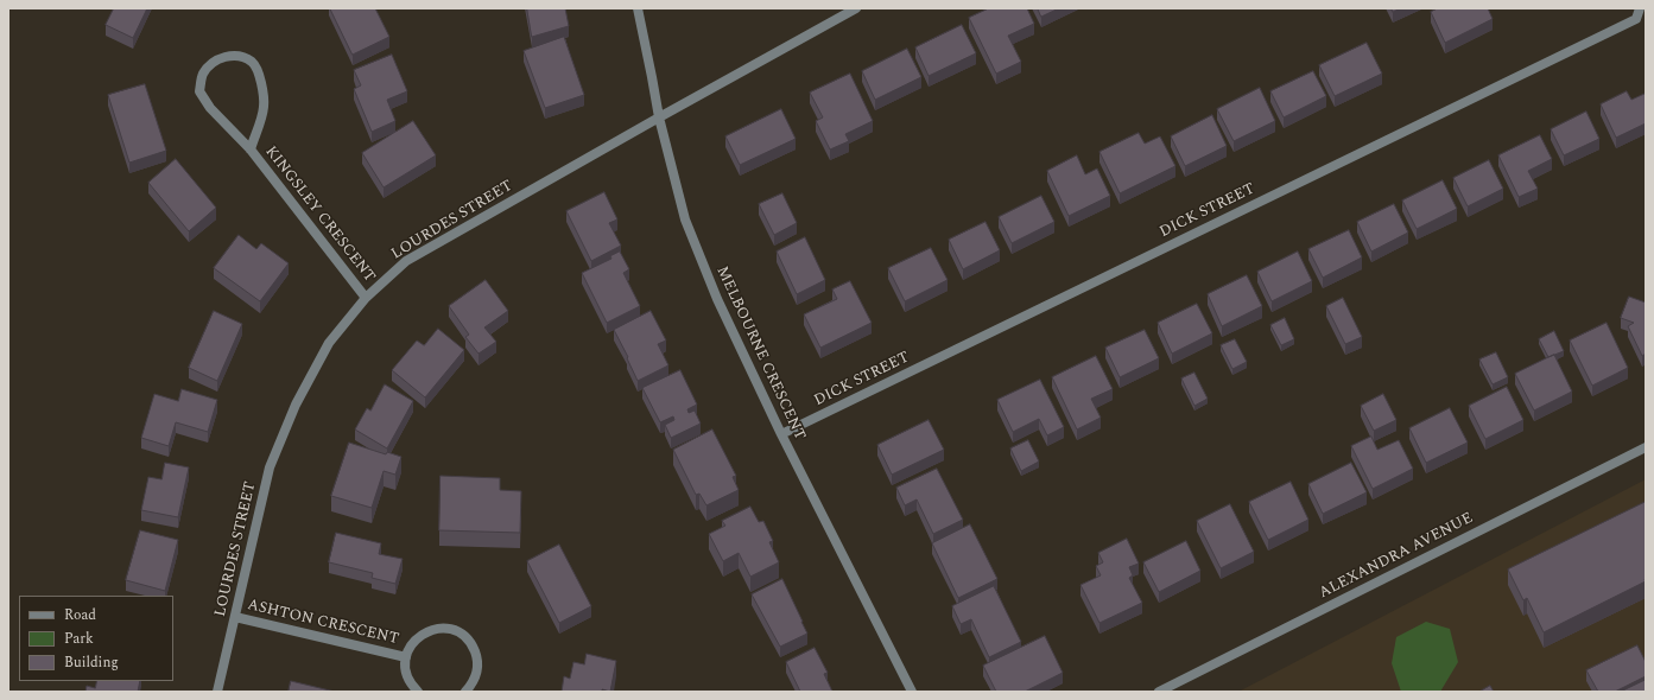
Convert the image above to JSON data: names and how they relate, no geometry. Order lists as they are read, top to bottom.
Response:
{
  "streets": {
    "street": [
      "DICK STREET",
      "KINGSLEY CRESCENT",
      "LOURDES STREET",
      "MELBOURNE CRESCENT",
      "ALEXANDRA AVENUE",
      "ASHTON CRESCENT"
    ]
  },
  "crossings": [
    ["DICK STREET", "MELBOURNE CRESCENT"],
    ["KINGSLEY CRESCENT", "LOURDES STREET"],
    ["LOURDES STREET", "MELBOURNE CRESCENT"],
    ["LOURDES STREET", "ASHTON CRESCENT"]
  ],
  "legend": ["Road", "Park", "Building"]
}
